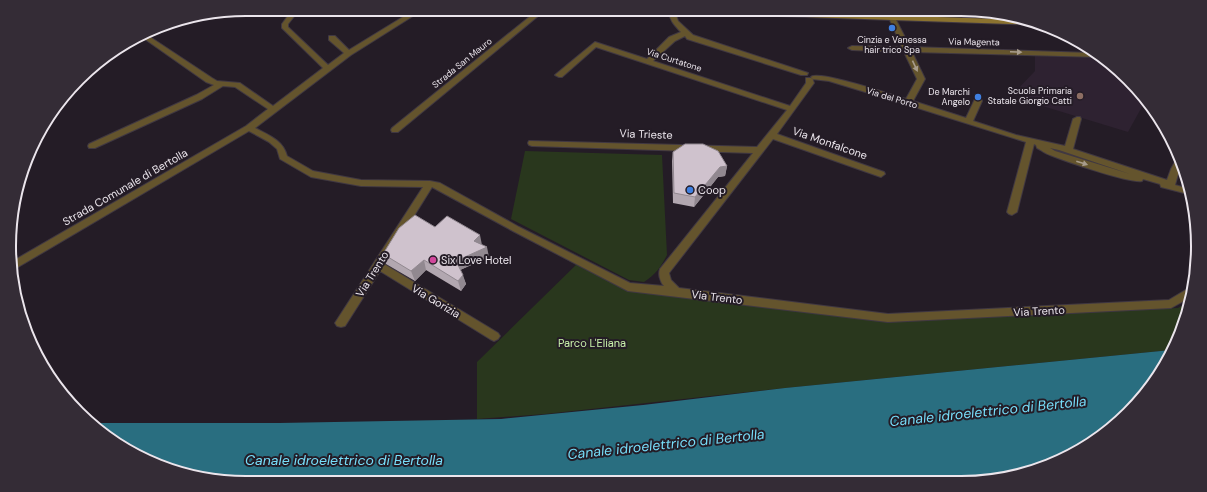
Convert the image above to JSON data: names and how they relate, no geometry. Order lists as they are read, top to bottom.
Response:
{
  "streets": {
    "street": [
      "Via Magenta",
      "Via Curtatone",
      "Strada San Mauro",
      "Via del Porto",
      "Via Trieste",
      "Via Monfalcone",
      "Strada Comunale di Bertolla",
      "Via Trento",
      "Via Gorizia"
    ]
  },
  "crossings": [
    ["Via Trento", "Via Gorizia"]
  ],
  "one_way": ["Via Magenta"],
  "water": ["Canale idroelettrico di Bertolla"],
  "parks": ["Parco L'Eliana"],
  "places": [
    "Cinzia e Vanessa hair trico Spa",
    "Scuola Primaria Statale Giorgio Catti",
    "De Marchi Angelo",
    "Coop",
    "Six Love Hotel"
  ]
}
